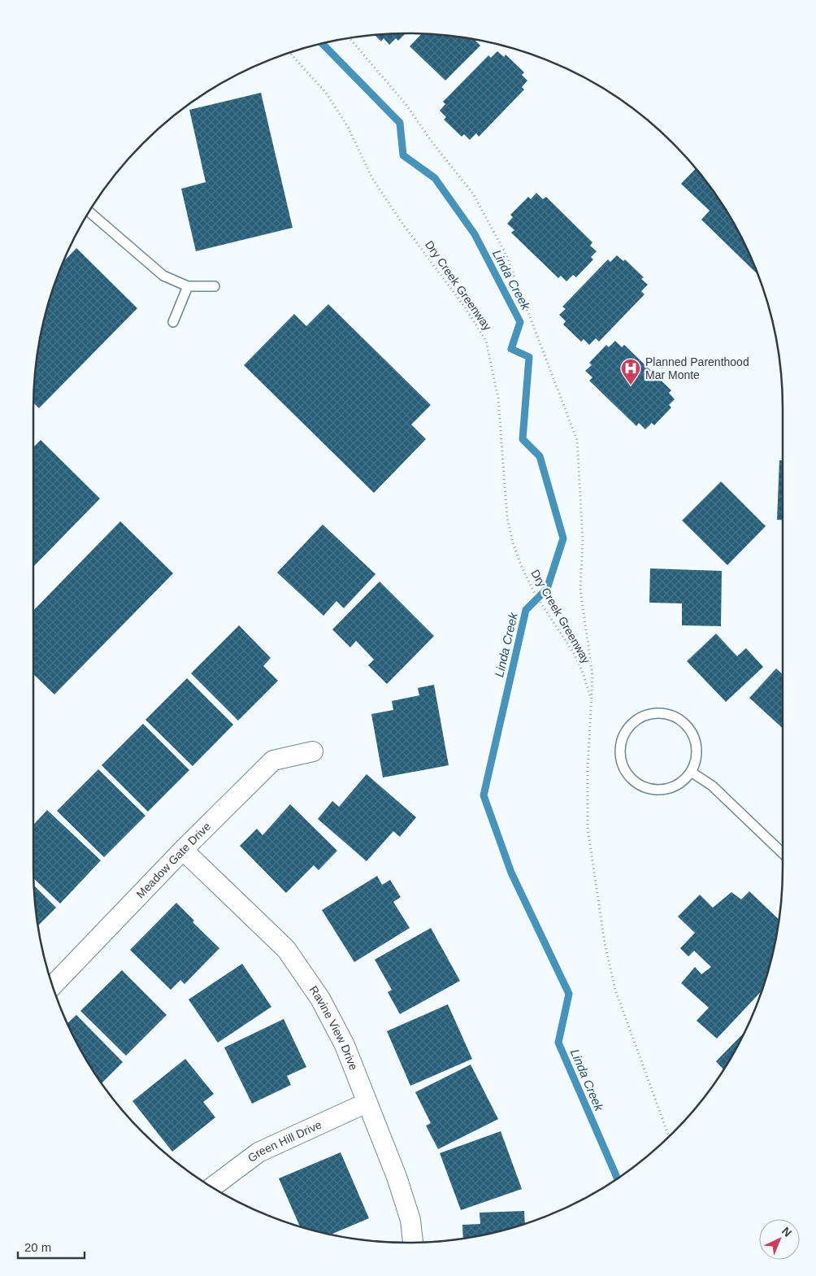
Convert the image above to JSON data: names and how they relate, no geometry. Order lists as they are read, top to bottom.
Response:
{
  "streets": {
    "street": ["Meadow Gate Drive", "Ravine View Drive", "Green Hill Drive"],
    "path": ["Dry Creek Greenway"]
  },
  "crossings": [
    ["Meadow Gate Drive", "Ravine View Drive"],
    ["Ravine View Drive", "Green Hill Drive"]
  ],
  "water": ["Linda Creek"],
  "places": {
    "hospital": ["Planned Parenthood Mar Monte"]
  },
  "scale_bar": "20 m",
  "north": "top right"
}
